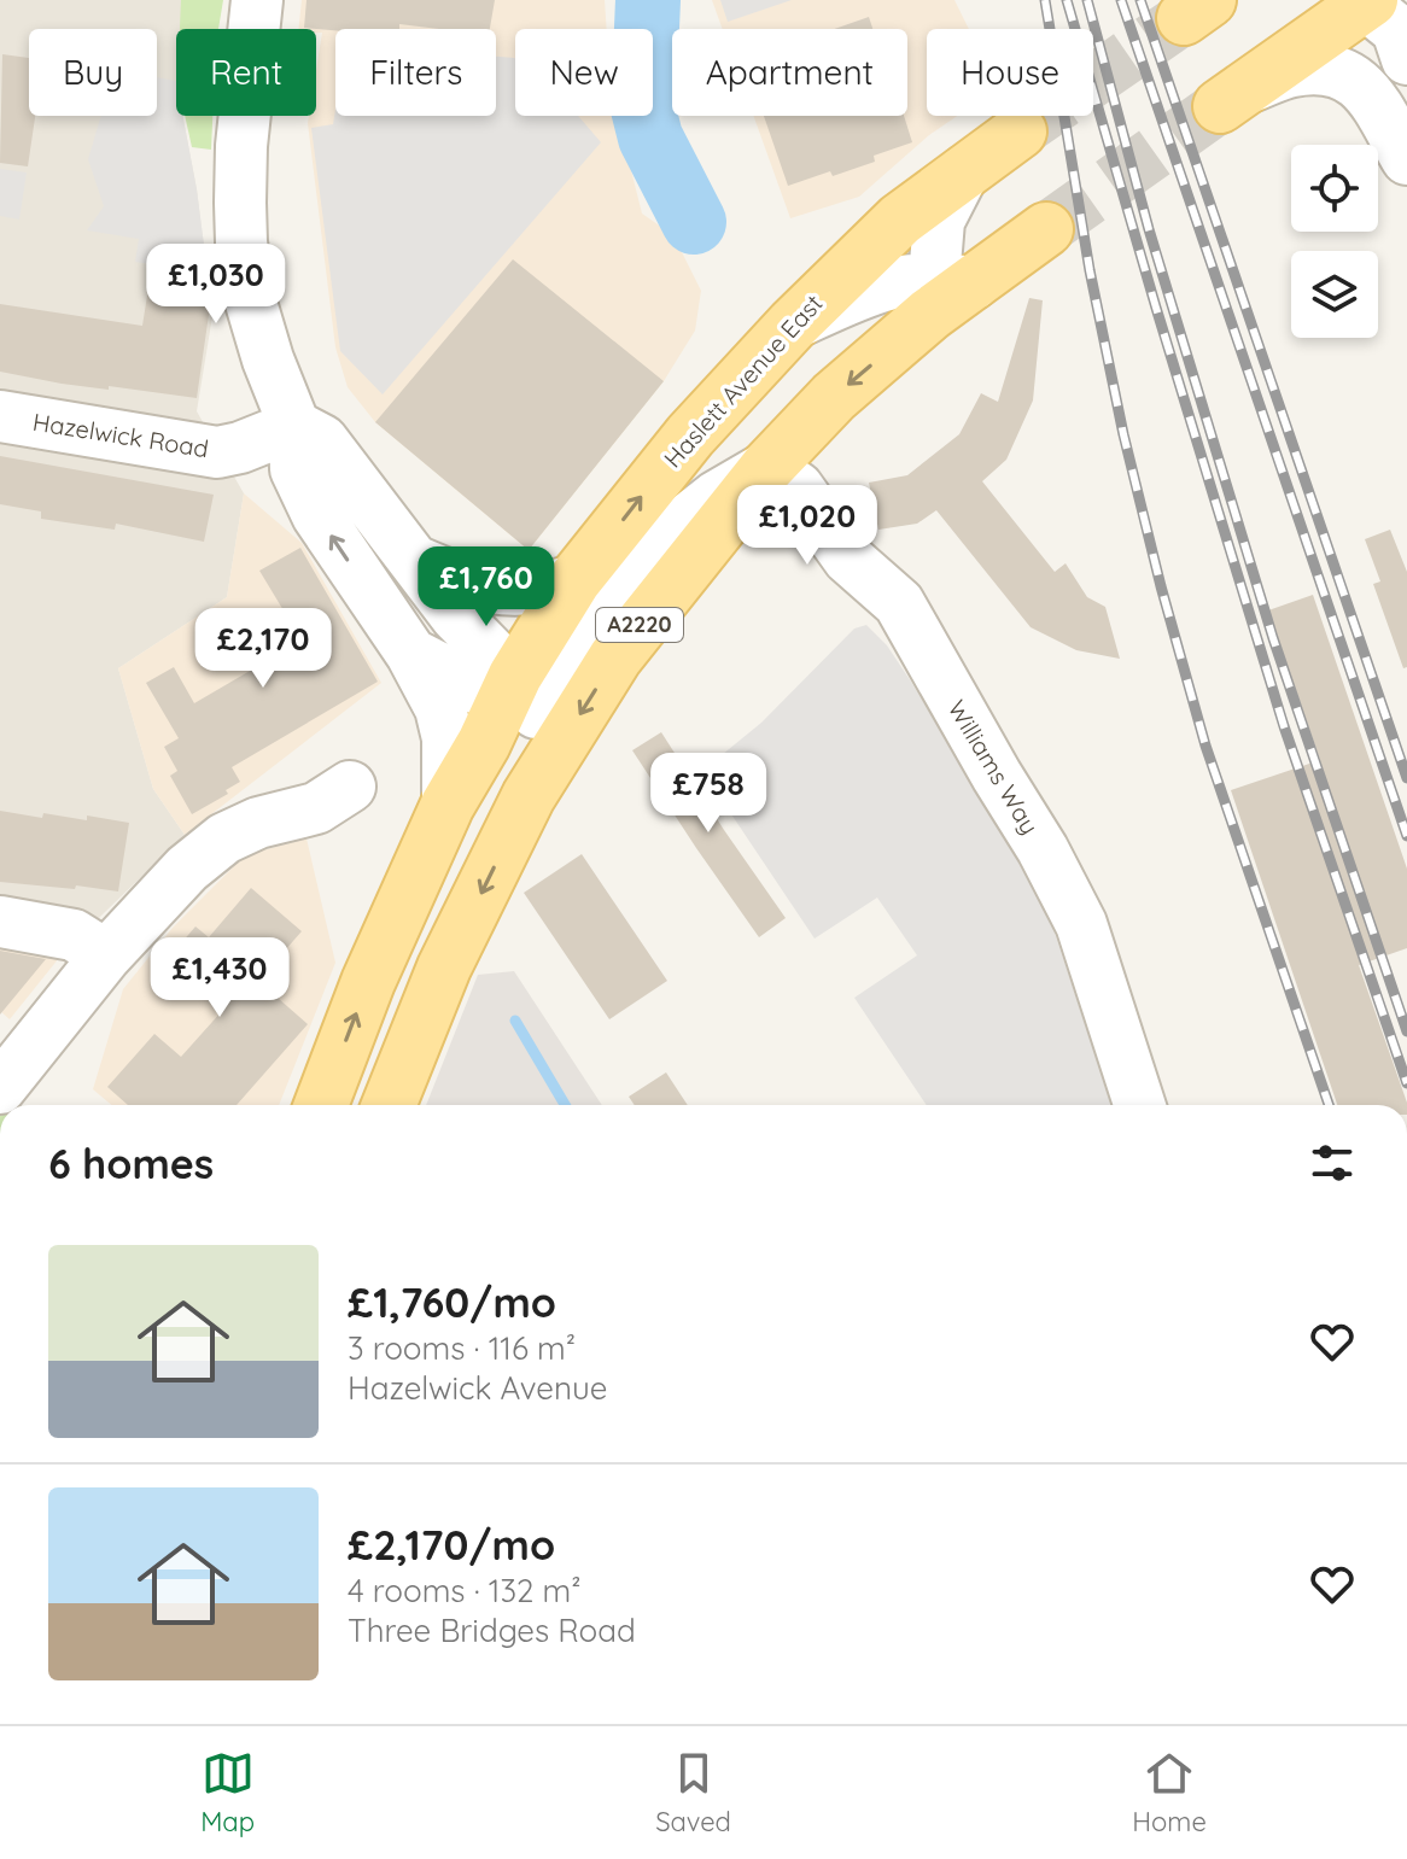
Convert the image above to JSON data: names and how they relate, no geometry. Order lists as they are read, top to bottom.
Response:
{
  "streets": {
    "main road": ["Haslett Avenue East", "A2220"],
    "street": ["Hazelwick Road", "Williams Way"]
  },
  "crossings": [
    ["Haslett Avenue East", "Williams Way"]
  ],
  "page": {
    "chip": [
      "Buy",
      "Rent",
      "Filters",
      "New",
      "Apartment",
      "House"
    ],
    "price": [
      "£1,030",
      "£1,020",
      "£1,760",
      "£2,170",
      "£758",
      "£1,430"
    ],
    "heading": "6 homes",
    "list": [
      {
        "name": "£1,760/mo",
        "note": "3 rooms · 116 m² · Hazelwick Avenue"
      },
      {
        "name": "£2,170/mo",
        "note": "4 rooms · 132 m² · Three Bridges Road"
      }
    ],
    "tabs": ["Map", "Saved", "Home"]
  }
}
